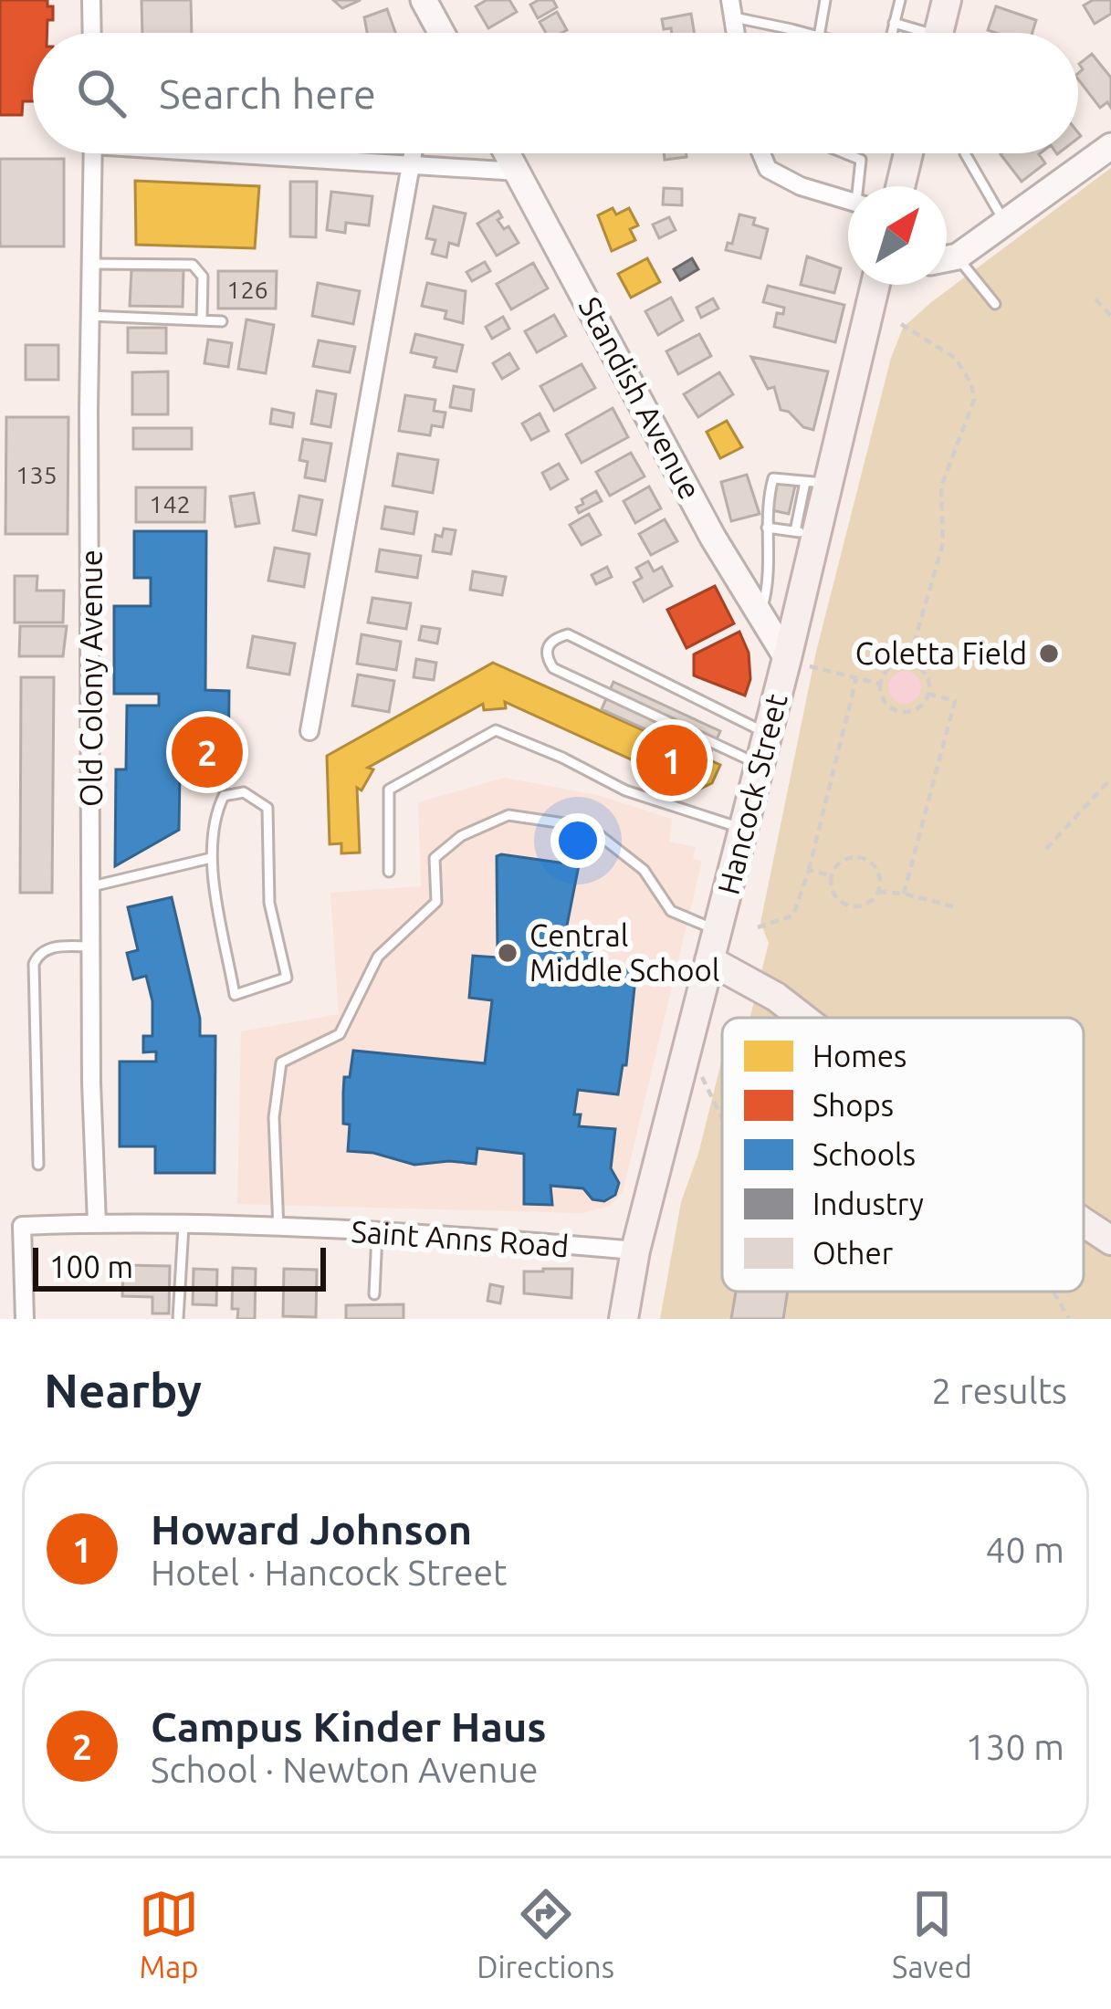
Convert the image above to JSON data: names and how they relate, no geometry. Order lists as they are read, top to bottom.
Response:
{
  "streets": {
    "main road": ["Hancock Street"],
    "street": ["Standish Avenue", "Old Colony Avenue", "Saint Anns Road"]
  },
  "crossings": [
    ["Standish Avenue", "Hancock Street"],
    ["Old Colony Avenue", "Saint Anns Road"],
    ["Hancock Street", "Saint Anns Road"]
  ],
  "places": ["Coletta Field", "Central Middle School"],
  "house_numbers": ["126", "135", "142"],
  "legend": [
    "Homes",
    "Shops",
    "Schools",
    "Industry",
    "Other"
  ],
  "scale_bar": "100 m",
  "north": "top right",
  "page": {
    "search": "Search here",
    "pins": ["2", "1"],
    "scale": "100 m",
    "heading": ["Nearby", "2 results"],
    "list": [
      {
        "mark": "1",
        "name": "Howard Johnson",
        "note": "Hotel · Hancock Street",
        "value": "40 m"
      },
      {
        "mark": "2",
        "name": "Campus Kinder Haus",
        "note": "School · Newton Avenue",
        "value": "130 m"
      }
    ],
    "nav": ["Map", "Directions", "Saved"]
  }
}
